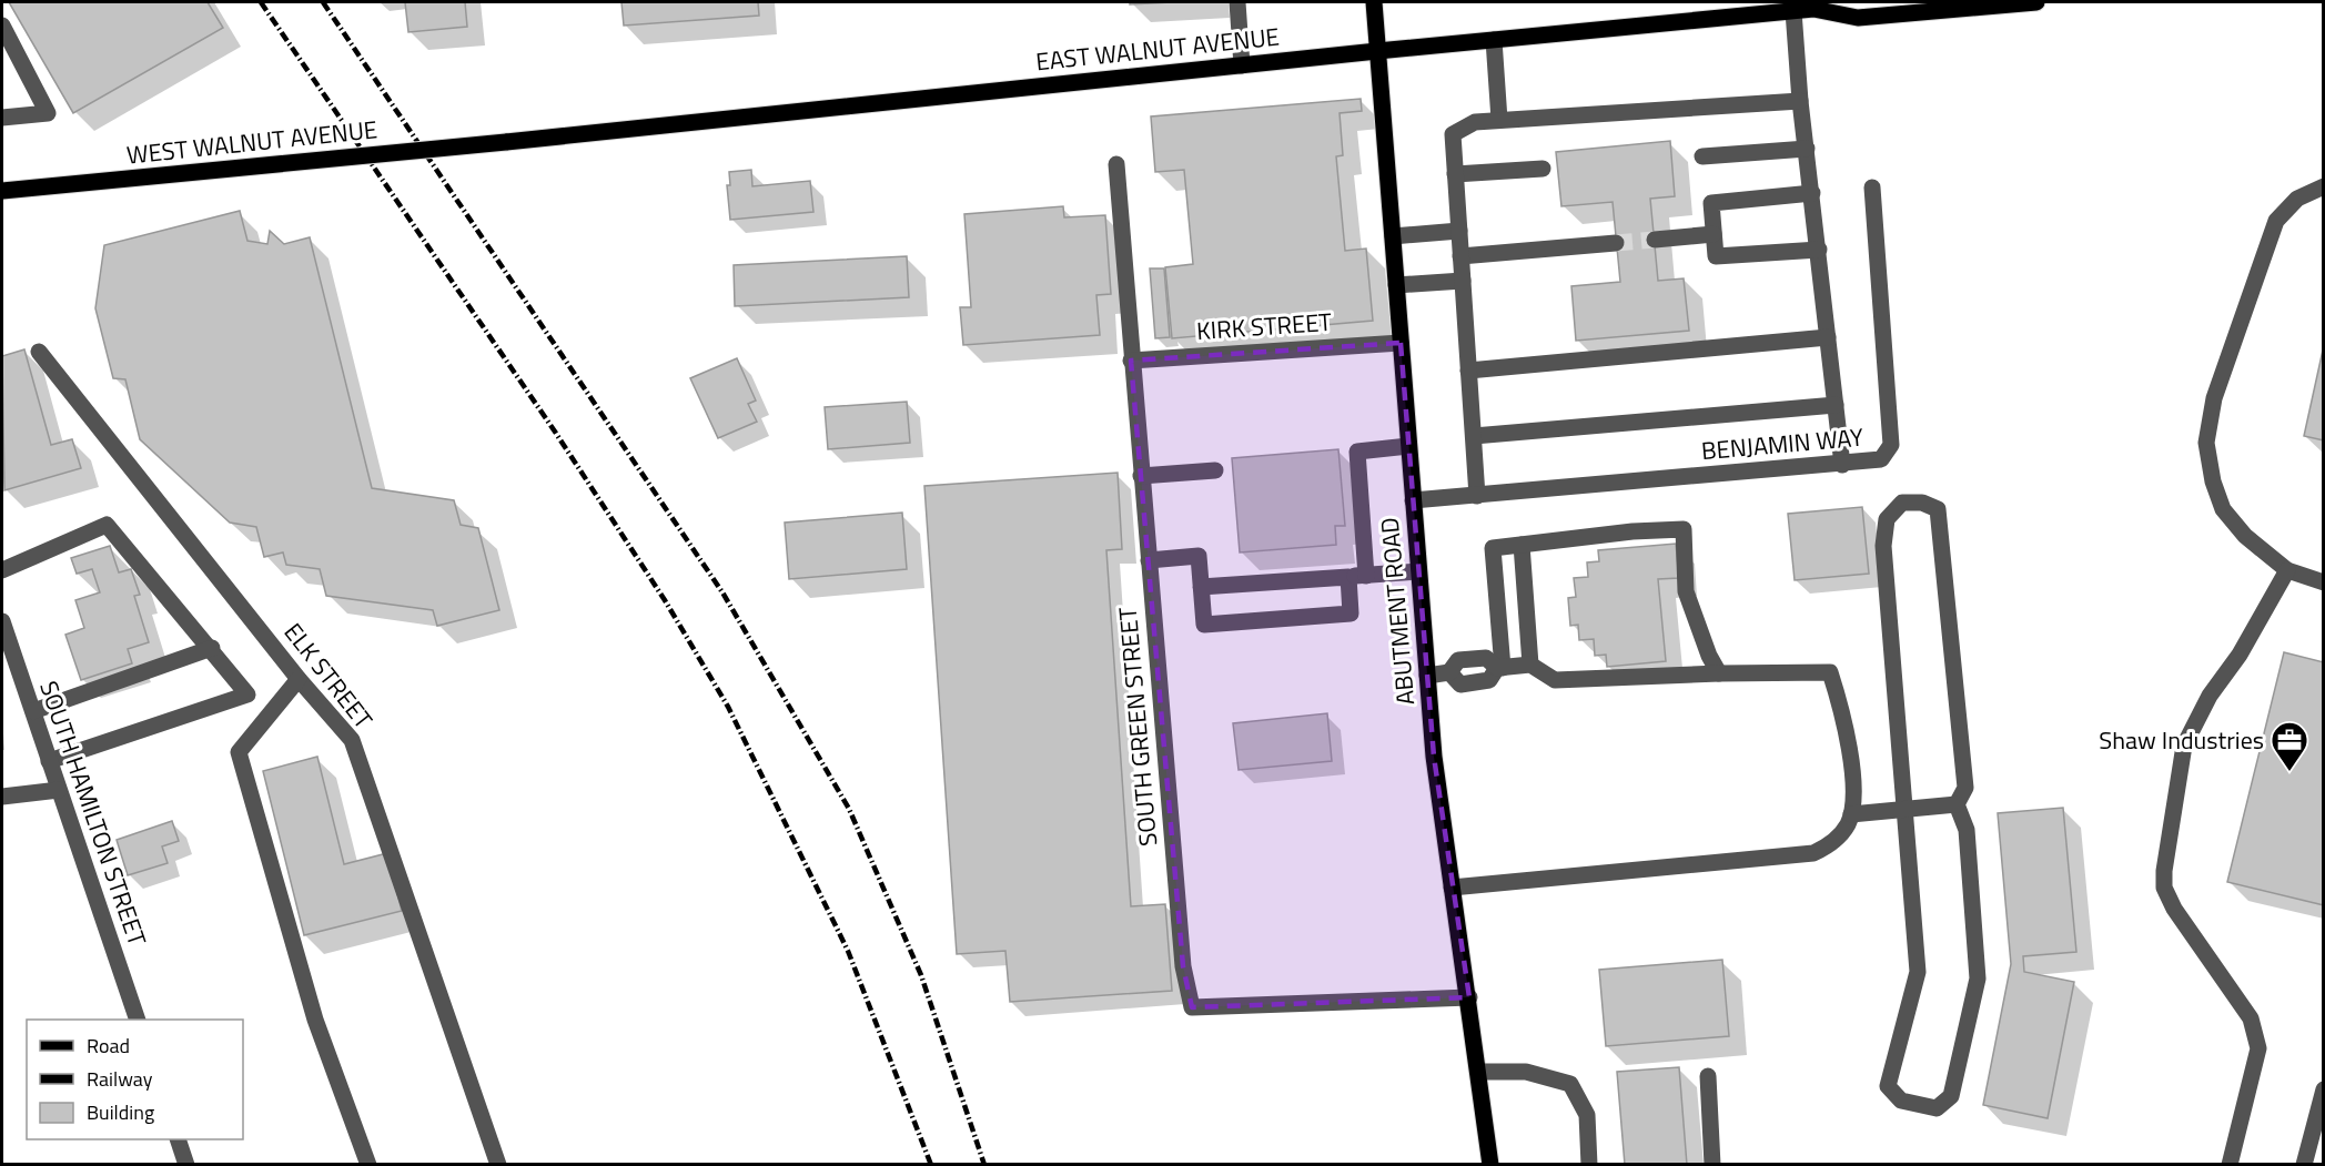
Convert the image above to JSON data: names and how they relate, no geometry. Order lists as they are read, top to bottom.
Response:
{
  "streets": {
    "main road": ["EAST WALNUT AVENUE", "WEST WALNUT AVENUE", "ABUTMENT ROAD"],
    "street": [
      "KIRK STREET",
      "BENJAMIN WAY",
      "ELK STREET",
      "SOUTH GREEN STREET",
      "SOUTH HAMILTON STREET"
    ]
  },
  "crossings": [
    ["EAST WALNUT AVENUE", "WEST WALNUT AVENUE"],
    ["EAST WALNUT AVENUE", "ABUTMENT ROAD"],
    ["KIRK STREET", "ABUTMENT ROAD"],
    ["KIRK STREET", "SOUTH GREEN STREET"],
    ["BENJAMIN WAY", "ABUTMENT ROAD"],
    ["ABUTMENT ROAD", "SOUTH GREEN STREET"]
  ],
  "places": {
    "office": ["Shaw Industries"]
  },
  "legend": ["Road", "Railway", "Building"]
}
